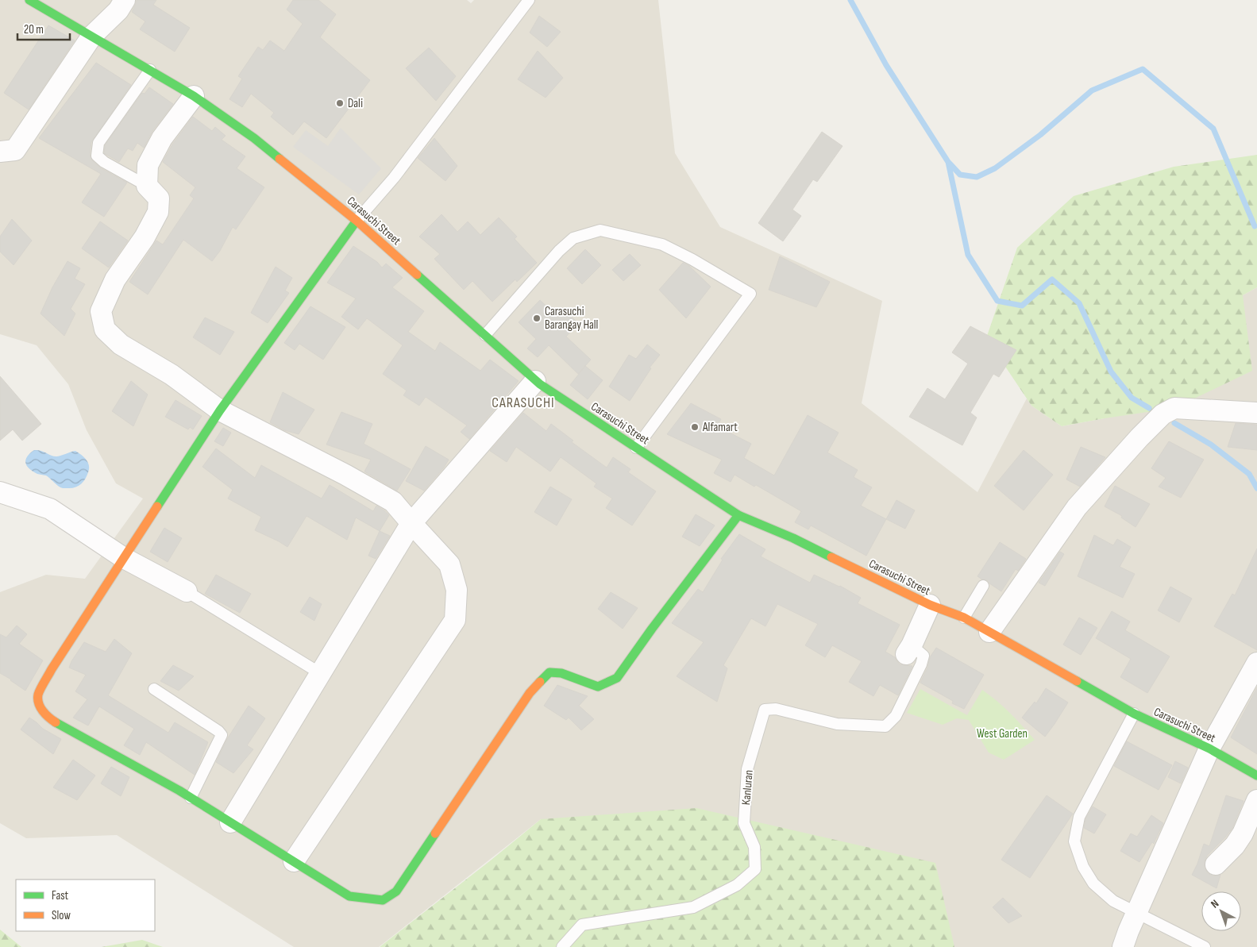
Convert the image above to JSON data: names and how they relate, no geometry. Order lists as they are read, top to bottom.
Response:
{
  "streets": {
    "street": ["Carasuchi Street"],
    "lane": ["Kanluran"]
  },
  "districts": ["CARASUCHI"],
  "parks": ["West Garden"],
  "places": ["Dali", "Carasuchi Barangay Hall", "Alfamart"],
  "legend": ["Fast", "Slow"],
  "scale_bar": "20 m",
  "north": "top left"
}
